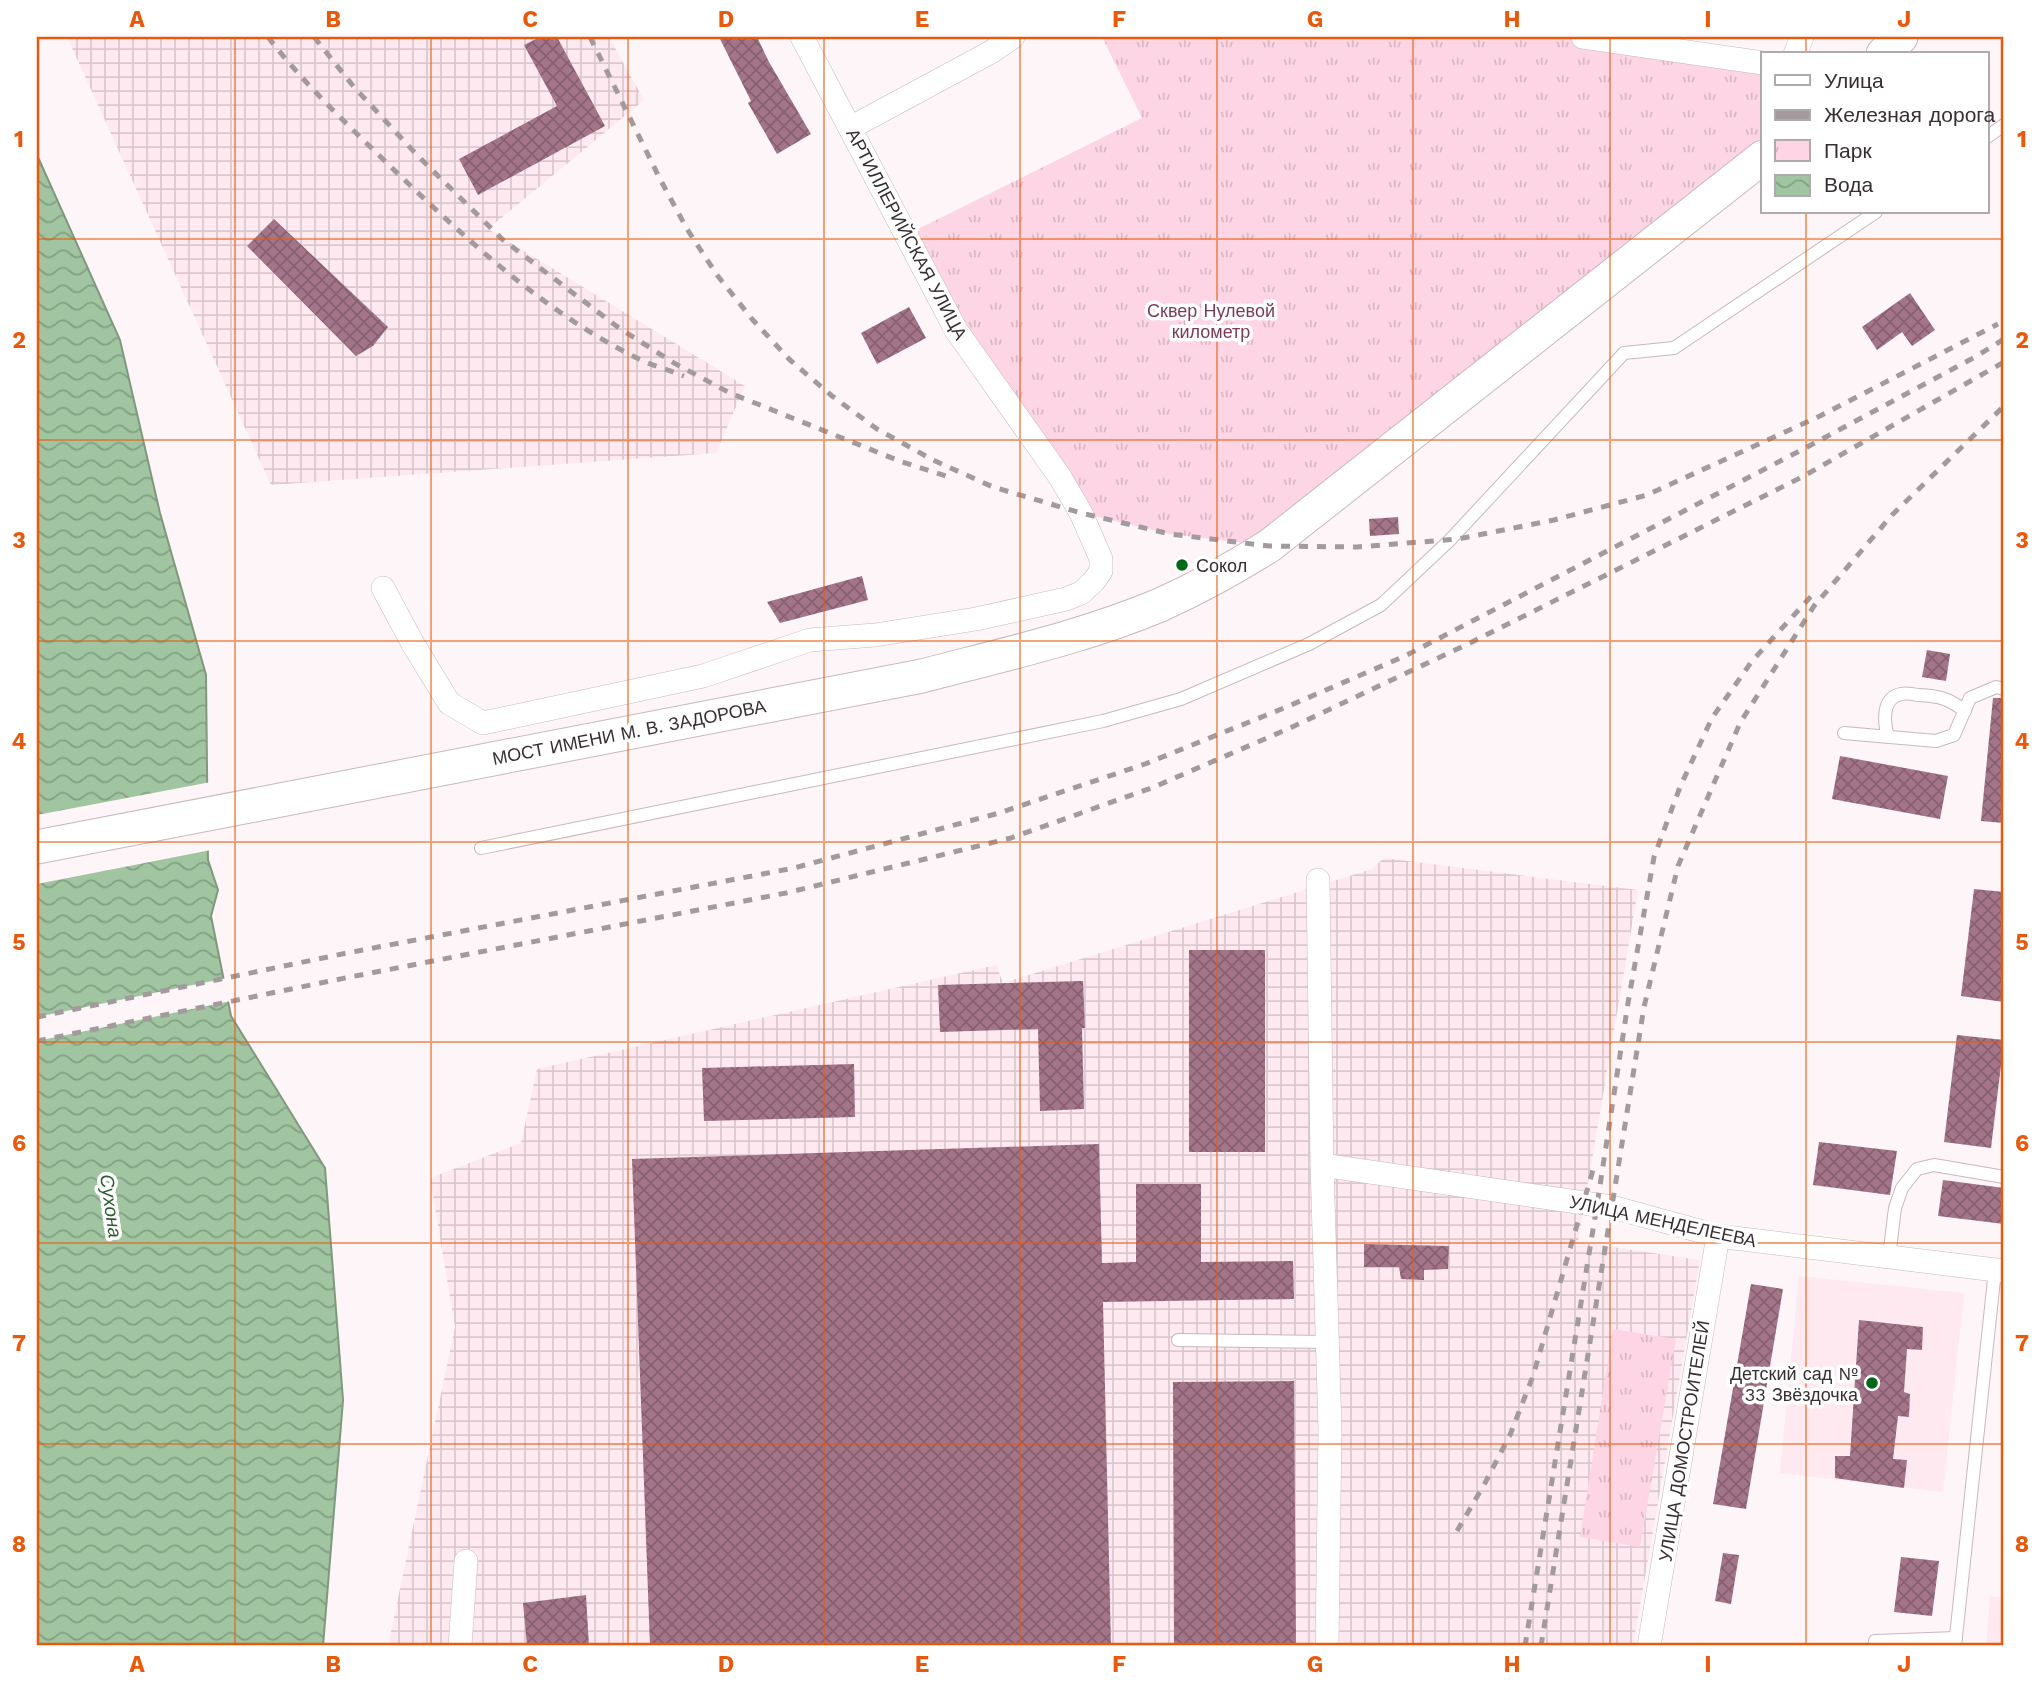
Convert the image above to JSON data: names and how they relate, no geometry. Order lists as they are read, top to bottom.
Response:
{
  "streets": {
    "main road": ["МОСТ ИМЕНИ М. В. ЗАДОРОВА"],
    "street": ["АРТИЛЛЕРИЙСКАЯ УЛИЦА", "УЛИЦА МЕНДЕЛЕЕВА", "УЛИЦА ДОМОСТРОИТЕЛЕЙ"]
  },
  "crossings": [
    ["УЛИЦА МЕНДЕЛЕЕВА", "УЛИЦА ДОМОСТРОИТЕЛЕЙ"]
  ],
  "water": ["Сухона"],
  "parks": ["Сквер Нулевой километр"],
  "places": ["Сокол", "Детский сад № 33 Звёздочка"],
  "legend": [
    "Улица",
    "Железная дорога",
    "Парк",
    "Вода"
  ],
  "grid": {
    "columns": [
      "A",
      "B",
      "C",
      "D",
      "E",
      "F",
      "G",
      "H",
      "I",
      "J"
    ],
    "rows": [
      "1",
      "2",
      "3",
      "4",
      "5",
      "6",
      "7",
      "8"
    ]
  }
}
